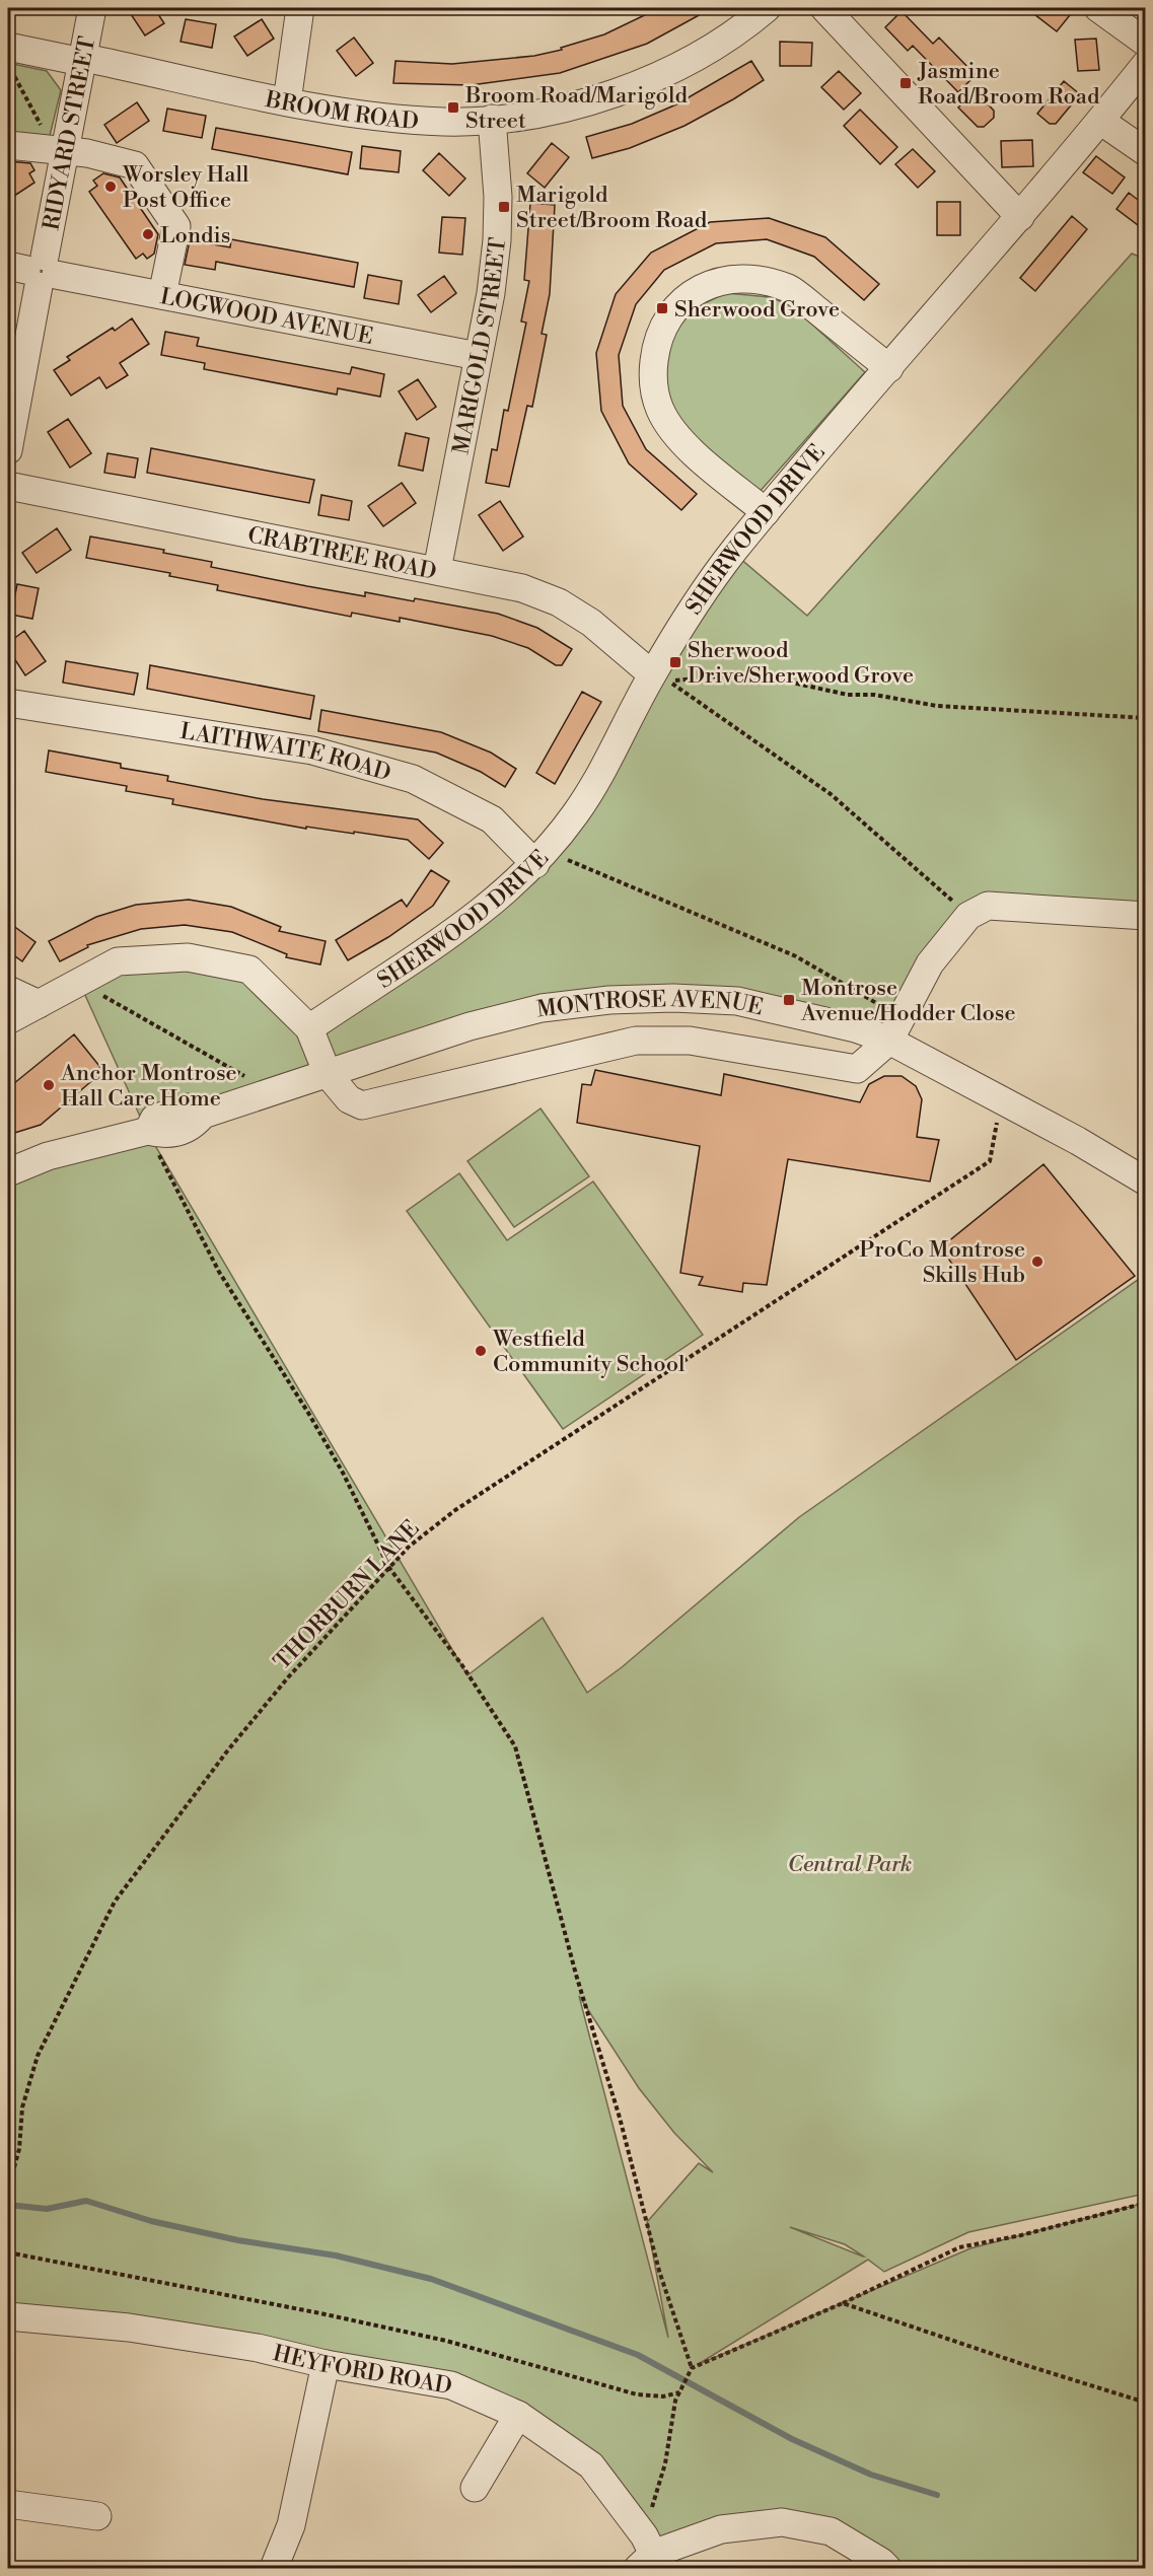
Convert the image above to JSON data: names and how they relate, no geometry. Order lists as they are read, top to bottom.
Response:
{
  "streets": {
    "street": [
      "BROOM ROAD",
      "RIDYARD STREET",
      "LOGWOOD AVENUE",
      "MARIGOLD STREET",
      "SHERWOOD DRIVE",
      "CRABTREE ROAD",
      "LAITHWAITE ROAD",
      "MONTROSE AVENUE",
      "HEYFORD ROAD"
    ],
    "path": ["THORBURN LANE"]
  },
  "crossings": [
    ["BROOM ROAD", "RIDYARD STREET"],
    ["BROOM ROAD", "MARIGOLD STREET"],
    ["RIDYARD STREET", "LOGWOOD AVENUE"],
    ["LOGWOOD AVENUE", "MARIGOLD STREET"],
    ["MARIGOLD STREET", "CRABTREE ROAD"],
    ["SHERWOOD DRIVE", "CRABTREE ROAD"],
    ["SHERWOOD DRIVE", "LAITHWAITE ROAD"],
    ["MONTROSE AVENUE", "THORBURN LANE"]
  ],
  "parks": ["Central Park"],
  "places": {
    "transit": [
      "Jasmine Road/Broom Road",
      "Broom Road/Marigold Street",
      "Marigold Street/Broom Road",
      "Sherwood Grove",
      "Sherwood Drive/Sherwood Grove",
      "Montrose Avenue/Hodder Close"
    ],
    "other": [
      "Worsley Hall Post Office",
      "Londis",
      "Anchor Montrose Hall Care Home",
      "ProCo Montrose Skills Hub",
      "Westfield Community School"
    ]
  }
}
